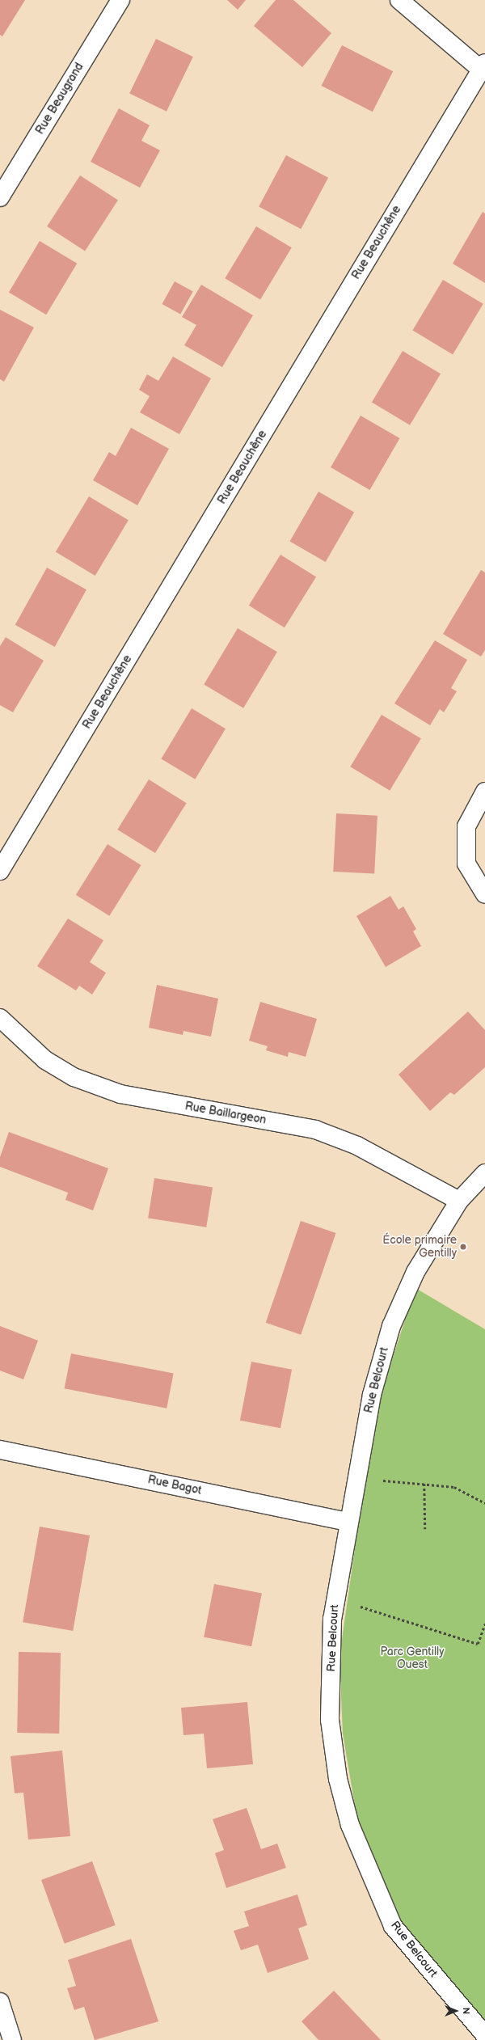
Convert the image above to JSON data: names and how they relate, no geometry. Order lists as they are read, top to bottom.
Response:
{
  "streets": {
    "street": [
      "Rue Beaugrand",
      "Rue Beauchêne",
      "Rue Baillargeon",
      "Rue Belcourt",
      "Rue Bagot"
    ]
  },
  "crossings": [
    ["Rue Baillargeon", "Rue Belcourt"],
    ["Rue Belcourt", "Rue Bagot"]
  ],
  "parks": ["Parc Gentilly Ouest"],
  "places": ["École primaire Gentilly"],
  "north": "right"
}
